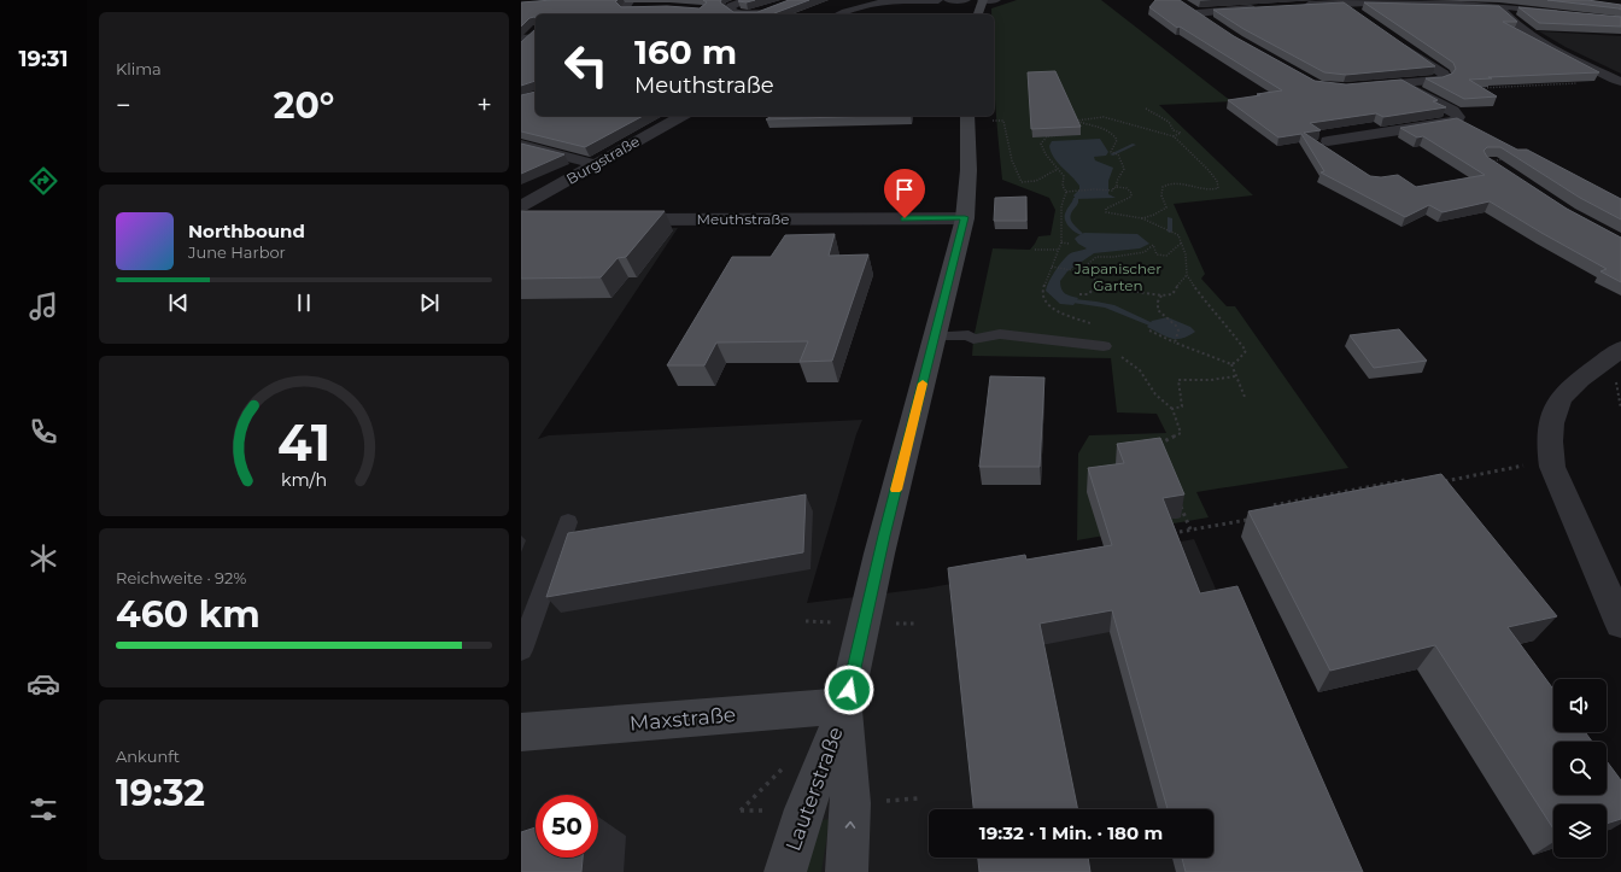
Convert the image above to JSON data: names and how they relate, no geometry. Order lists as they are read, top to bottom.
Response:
{
  "streets": {
    "main road": ["Maxstraße", "Lauterstraße"],
    "street": ["Burgstraße", "Meuthstraße"]
  },
  "crossings": [
    ["Meuthstraße", "Lauterstraße"],
    ["Maxstraße", "Lauterstraße"]
  ],
  "parks": ["Japanischer Garten"],
  "page": {
    "tabs": "19:31",
    "tile": [
      "Klima",
      ["Reichweite · 92%", "460 km"],
      ["Ankunft", "19:32"]
    ],
    "turn": ["160 m", "Meuthstraße"],
    "heat": ["−", "20°", "+"],
    "song": ["Northbound", "June Harbor"],
    "limit": "50",
    "trip": "19:32 · 1 Min. · 180 m",
    "gauge": ["41", "km/h"]
  }
}
